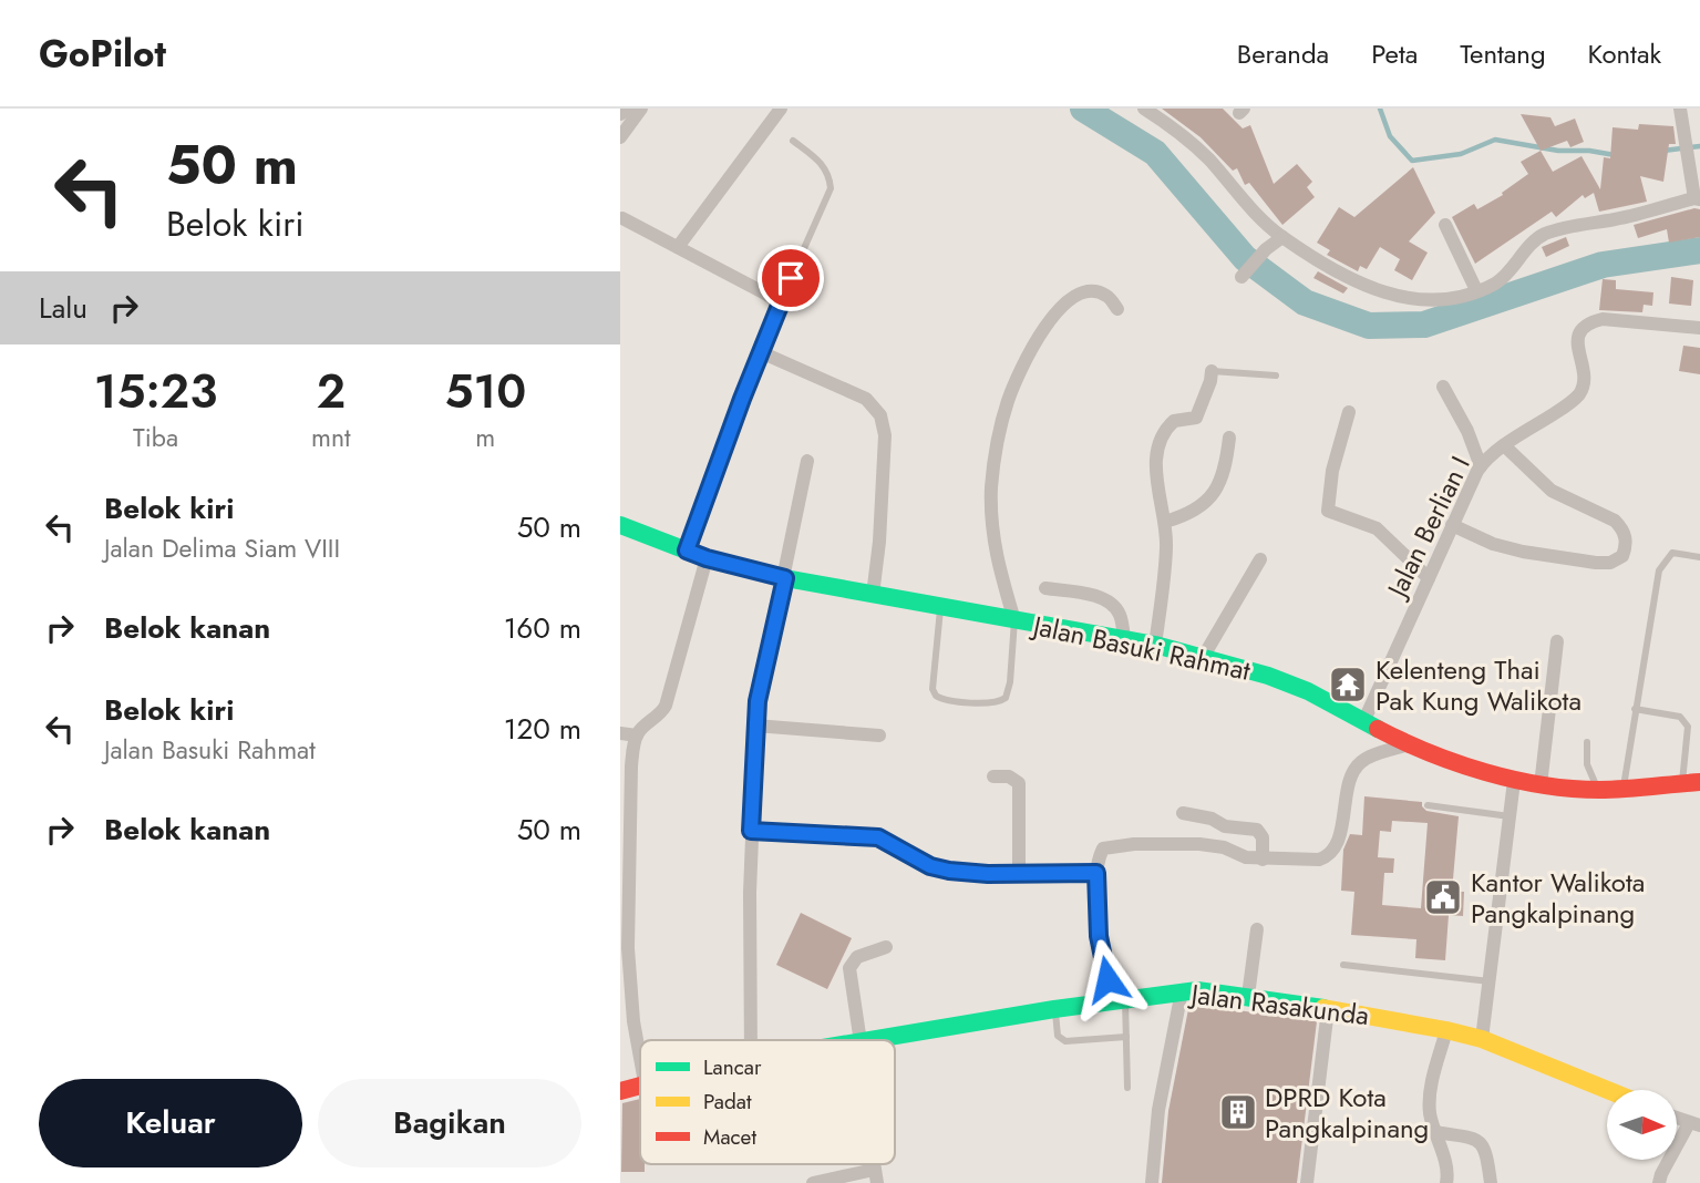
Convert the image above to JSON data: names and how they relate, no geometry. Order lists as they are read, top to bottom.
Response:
{
  "streets": {
    "street": ["Jalan Berlian I", "Jalan Basuki Rahmat", "Jalan Rasakunda"]
  },
  "crossings": [
    ["Jalan Berlian I", "Jalan Basuki Rahmat"]
  ],
  "places": {
    "temple": ["Kelenteng Thai Pak Kung Walikota"],
    "public building": ["Kantor Walikota Pangkalpinang"],
    "building": ["DPRD Kota Pangkalpinang"]
  },
  "legend": ["Lancar", "Padat", "Macet"],
  "north": "right",
  "page": {
    "header": "GoPilot",
    "nav": [
      "Beranda",
      "Peta",
      "Tentang",
      "Kontak"
    ],
    "turn": ["50 m", "Belok kiri"],
    "then": "Lalu",
    "eta": [
      "15:23",
      "Tiba",
      "2",
      "mnt",
      "510",
      "m"
    ],
    "list": [
      {
        "name": "Belok kiri",
        "note": "Jalan Delima Siam VIII",
        "value": "50 m"
      },
      {
        "name": "Belok kanan",
        "value": "160 m"
      },
      {
        "name": "Belok kiri",
        "note": "Jalan Basuki Rahmat",
        "value": "120 m"
      },
      {
        "name": "Belok kanan",
        "value": "50 m"
      }
    ],
    "buttons": ["Keluar", "Bagikan"]
  }
}
